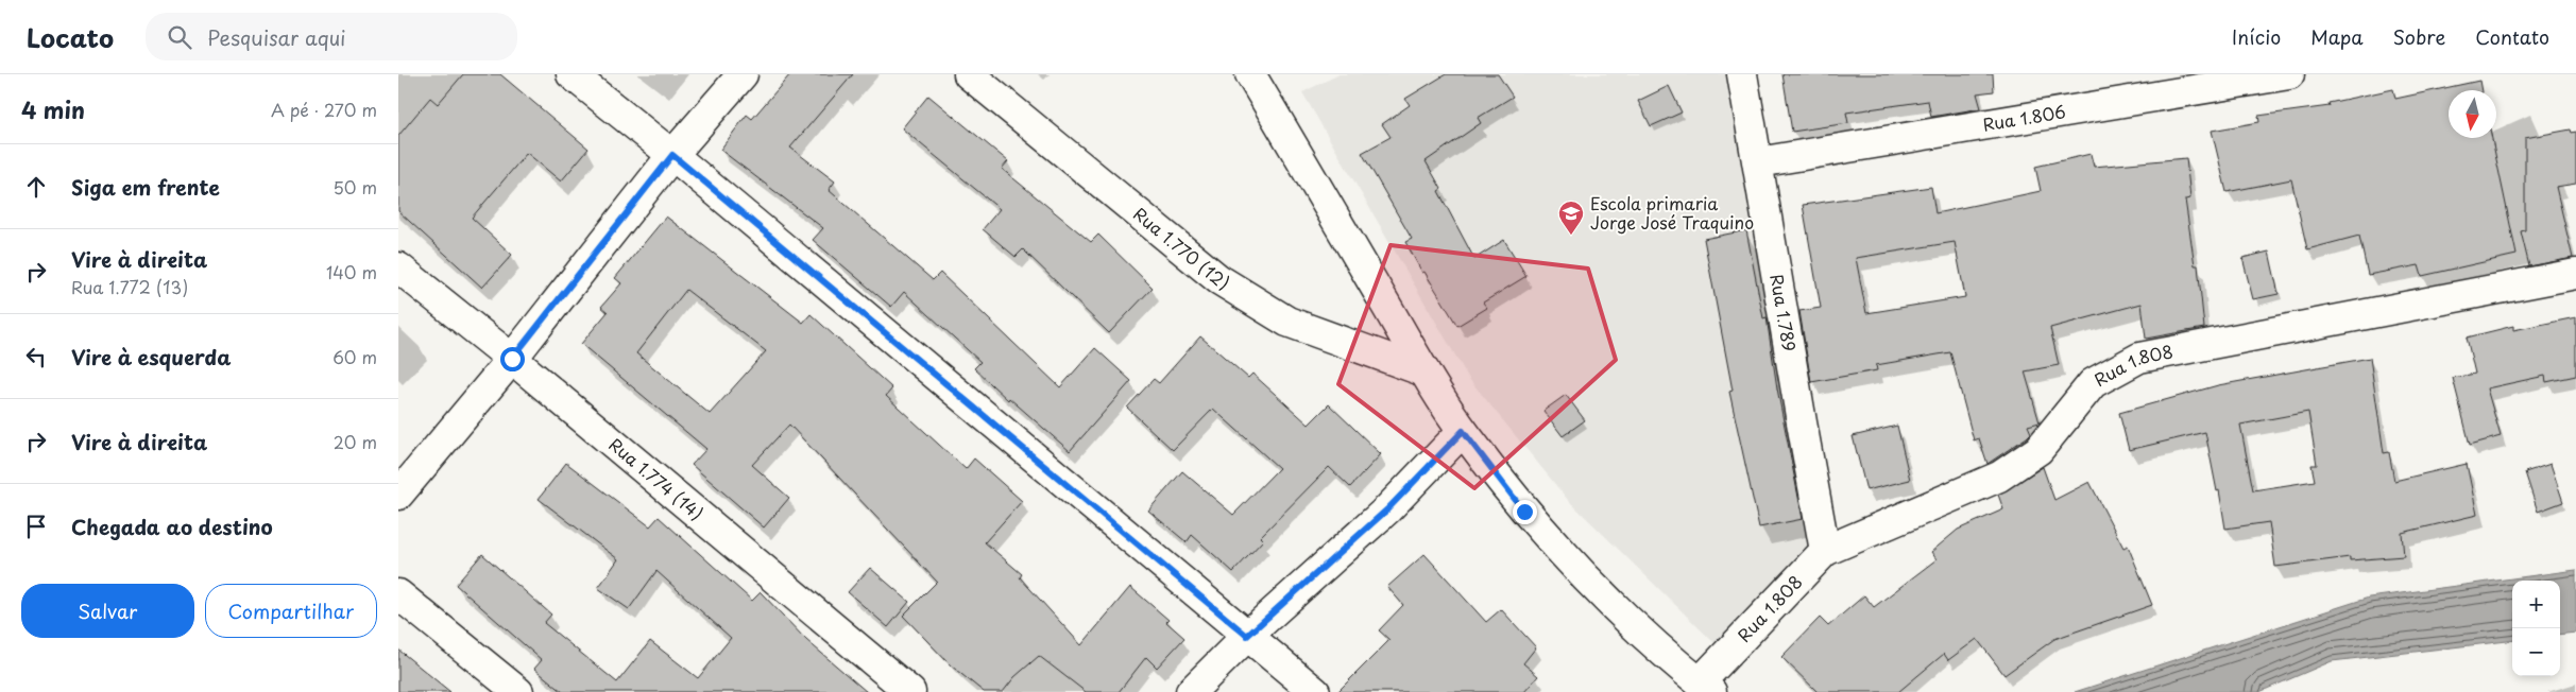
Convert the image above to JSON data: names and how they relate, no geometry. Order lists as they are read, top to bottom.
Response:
{
  "streets": {
    "street": [
      "Rua 1.806",
      "Rua 1.770 (12)",
      "Rua 1.789",
      "Rua 1.808",
      "Rua 1.774 (14)"
    ]
  },
  "crossings": [
    ["Rua 1.806", "Rua 1.789"],
    ["Rua 1.789", "Rua 1.808"]
  ],
  "places": {
    "school or university": ["Escola primaria Jorge José Traquino"]
  },
  "north": "bottom",
  "page": {
    "header": "Locato",
    "search": "Pesquisar aqui",
    "nav": [
      "Início",
      "Mapa",
      "Sobre",
      "Contato"
    ],
    "heading": ["4 min", "A pé · 270 m"],
    "list": [
      ["Siga em frente", "50 m"],
      ["Vire à direita", "Rua 1.772 (13)", "140 m"],
      ["Vire à esquerda", "60 m"],
      ["Vire à direita", "20 m"],
      "Chegada ao destino"
    ],
    "buttons": ["Salvar", "Compartilhar"],
    "map_buttons": ["+", "−"]
  }
}
